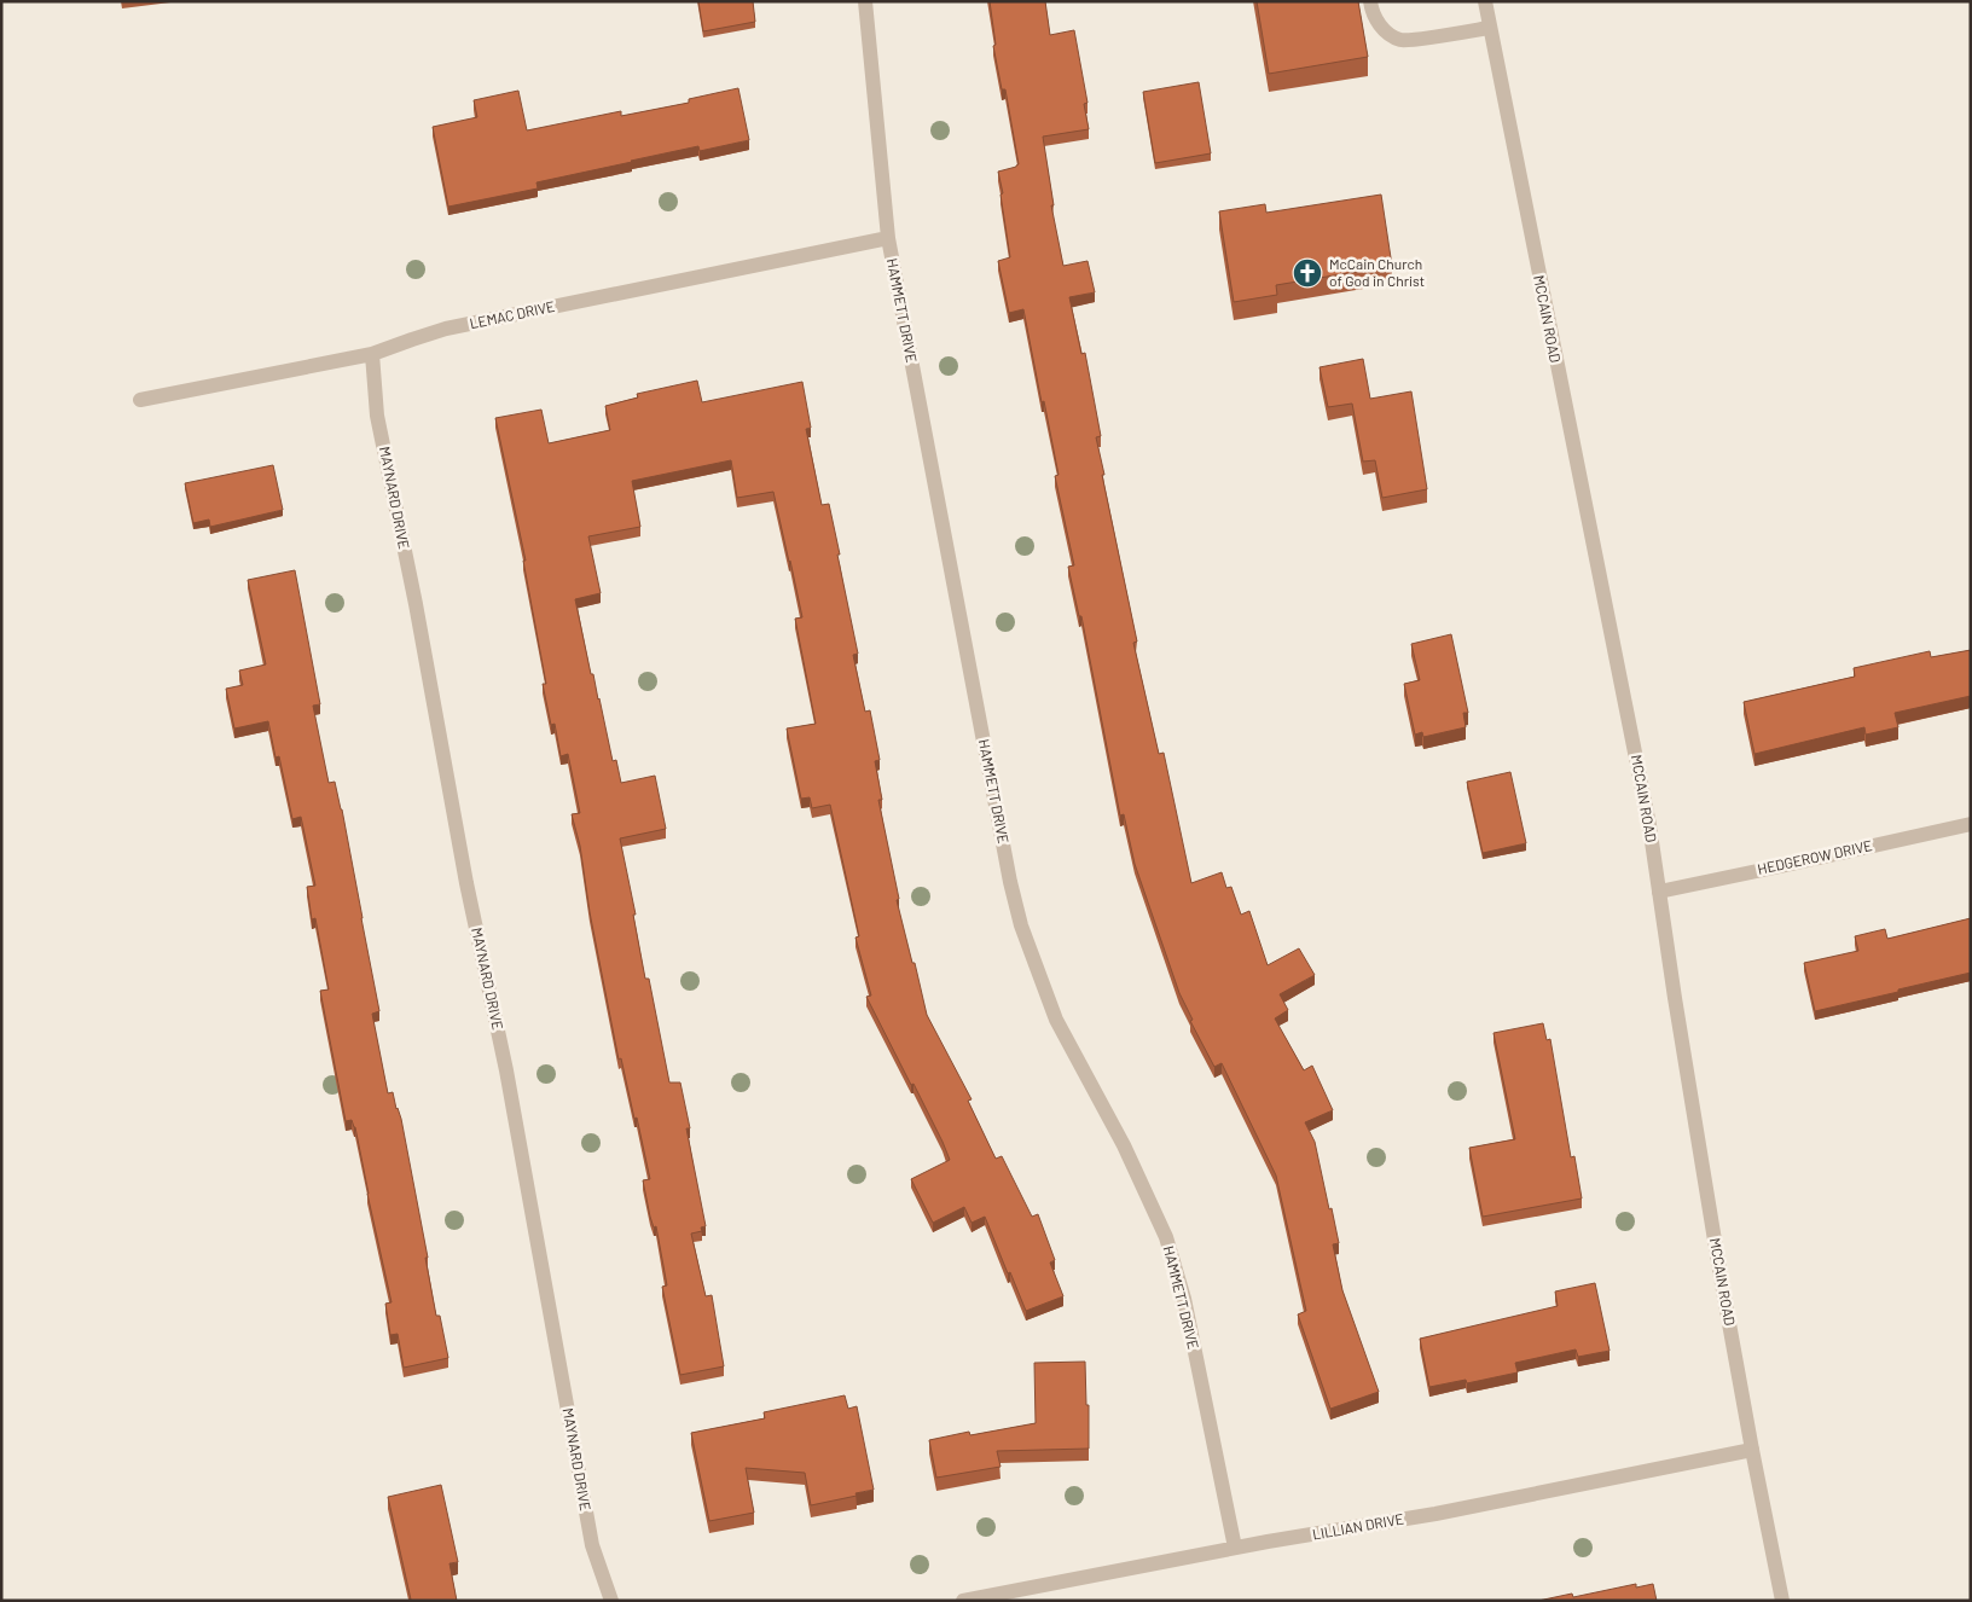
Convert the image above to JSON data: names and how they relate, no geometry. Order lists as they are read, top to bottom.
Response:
{
  "streets": {
    "street": [
      "HAMMETT DRIVE",
      "LEMAC DRIVE",
      "MCCAIN ROAD",
      "MAYNARD DRIVE",
      "HEDGEROW DRIVE",
      "LILLIAN DRIVE"
    ]
  },
  "crossings": [
    ["HAMMETT DRIVE", "LEMAC DRIVE"],
    ["HAMMETT DRIVE", "LILLIAN DRIVE"],
    ["LEMAC DRIVE", "MAYNARD DRIVE"],
    ["MCCAIN ROAD", "HEDGEROW DRIVE"],
    ["MCCAIN ROAD", "LILLIAN DRIVE"]
  ],
  "places": {
    "church": ["McCain Church of God in Christ"]
  }
}
